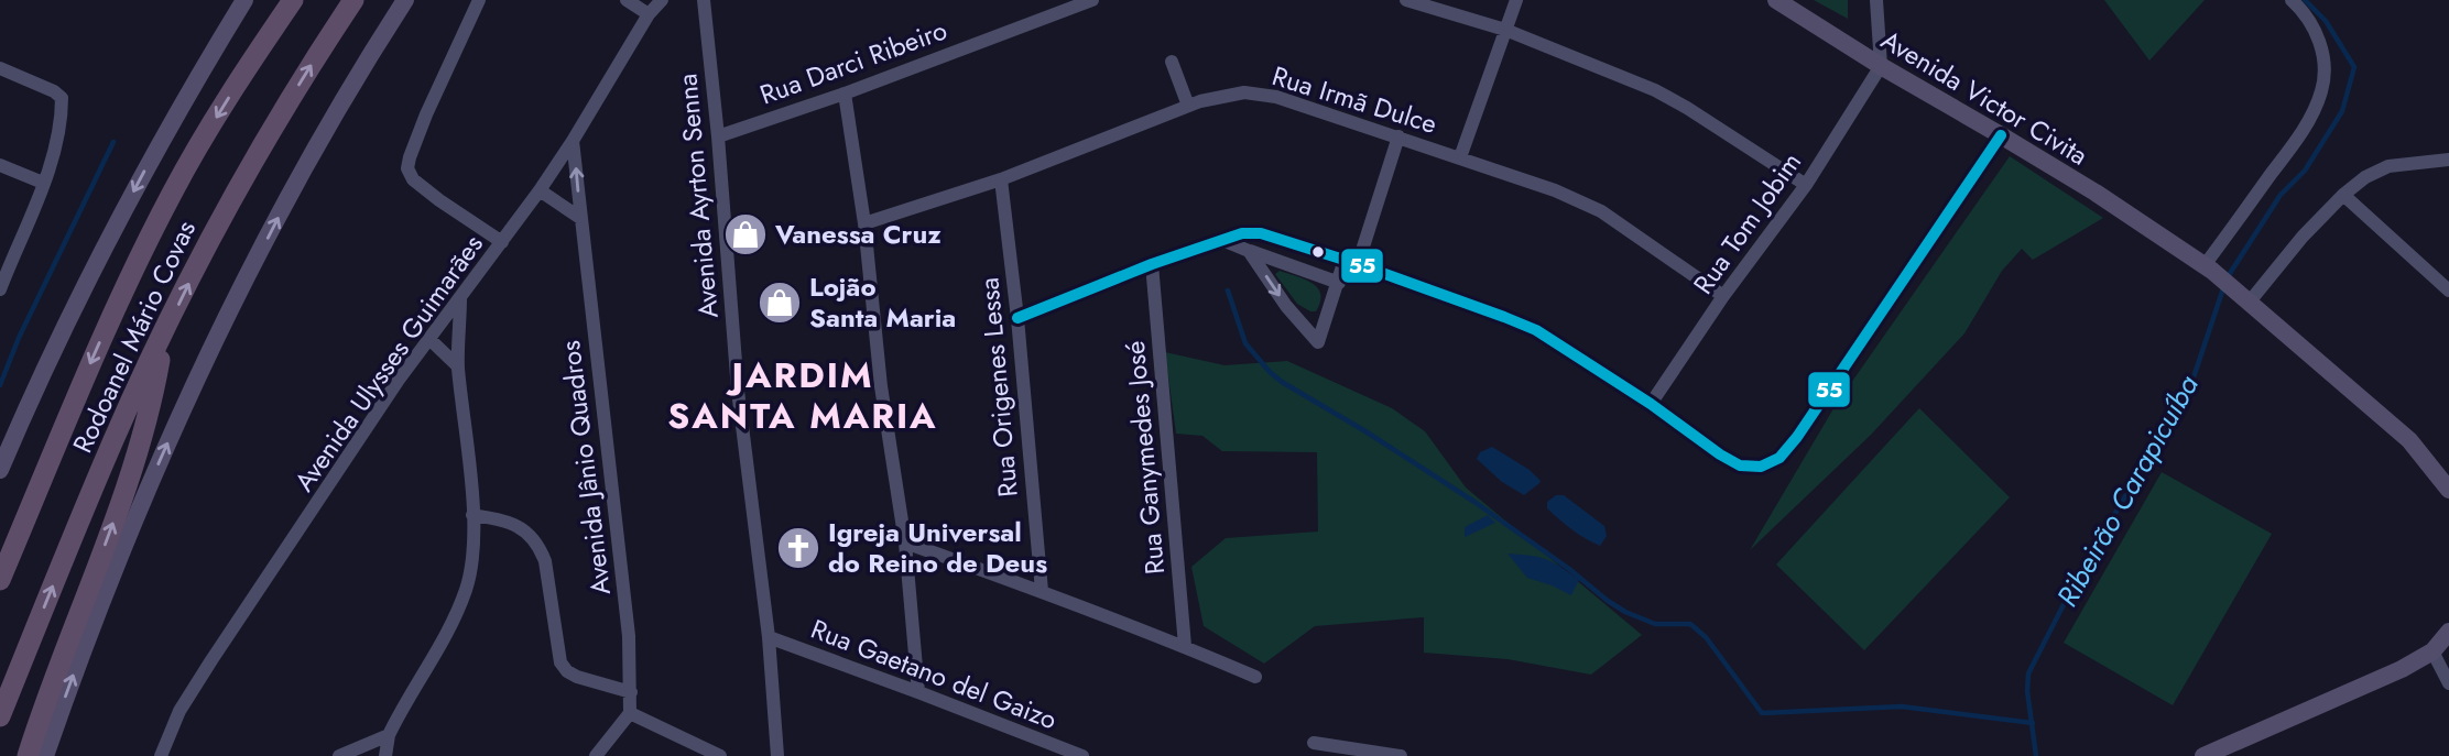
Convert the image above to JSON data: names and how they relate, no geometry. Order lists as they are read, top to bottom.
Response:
{
  "streets": {
    "highway": ["Rodoanel Mário Covas"],
    "main road": ["Avenida Victor Civita"],
    "street": [
      "Rua Darci Ribeiro",
      "Rua Irmã Dulce",
      "Avenida Ayrton Senna",
      "Rua Tom Jobim",
      "Avenida Ulysses Guimarães",
      "Rua Origenes Lessa",
      "Rua Ganymedes José",
      "Avenida Jânio Quadros",
      "Rua Gaetano del Gaizo"
    ]
  },
  "crossings": [
    ["Rua Darci Ribeiro", "Avenida Ayrton Senna"],
    ["Avenida Victor Civita", "Rua Tom Jobim"],
    ["Rua Irmã Dulce", "Rua Tom Jobim"],
    ["Rua Irmã Dulce", "Rua Origenes Lessa"],
    ["Avenida Ayrton Senna", "Rua Gaetano del Gaizo"],
    ["Avenida Ulysses Guimarães", "Avenida Jânio Quadros"]
  ],
  "districts": ["JARDIM SANTA MARIA"],
  "water": ["Ribeirão Carapicuíba"],
  "places": {
    "shop": ["Vanessa Cruz", "Lojão Santa Maria"],
    "church": ["Igreja Universal do Reino de Deus"]
  },
  "lines": ["transit line 55"]
}
